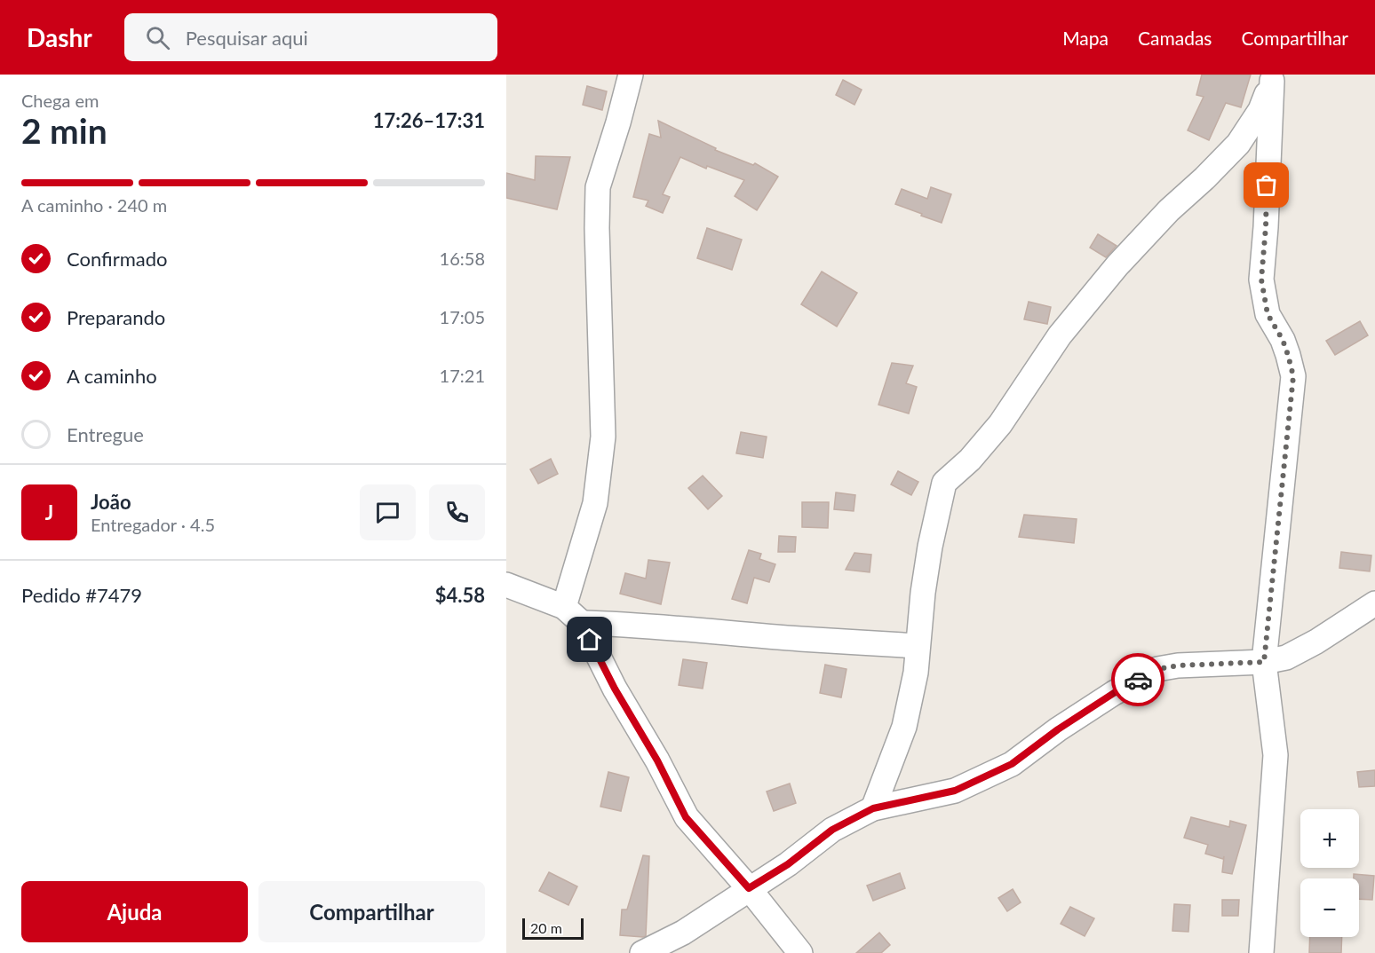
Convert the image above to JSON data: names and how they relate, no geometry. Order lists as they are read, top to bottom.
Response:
{
  "scale_bar": "20 m",
  "page": {
    "header": "Dashr",
    "search": "Pesquisar aqui",
    "nav": ["Mapa", "Camadas", "Compartilhar"],
    "heading": ["2 min", "Chega em", "17:26–17:31"],
    "panel": [
      "João",
      "Entregador · 4.5",
      "Pedido #7479",
      "$4.58"
    ],
    "bar": "A caminho · 240 m",
    "list": [
      ["Confirmado", "16:58"],
      ["Preparando", "17:05"],
      ["A caminho", "17:21"],
      "Entregue"
    ],
    "round": "J",
    "map_buttons": ["+", "−"],
    "buttons": ["Ajuda", "Compartilhar"],
    "scale": "20 m"
  }
}
